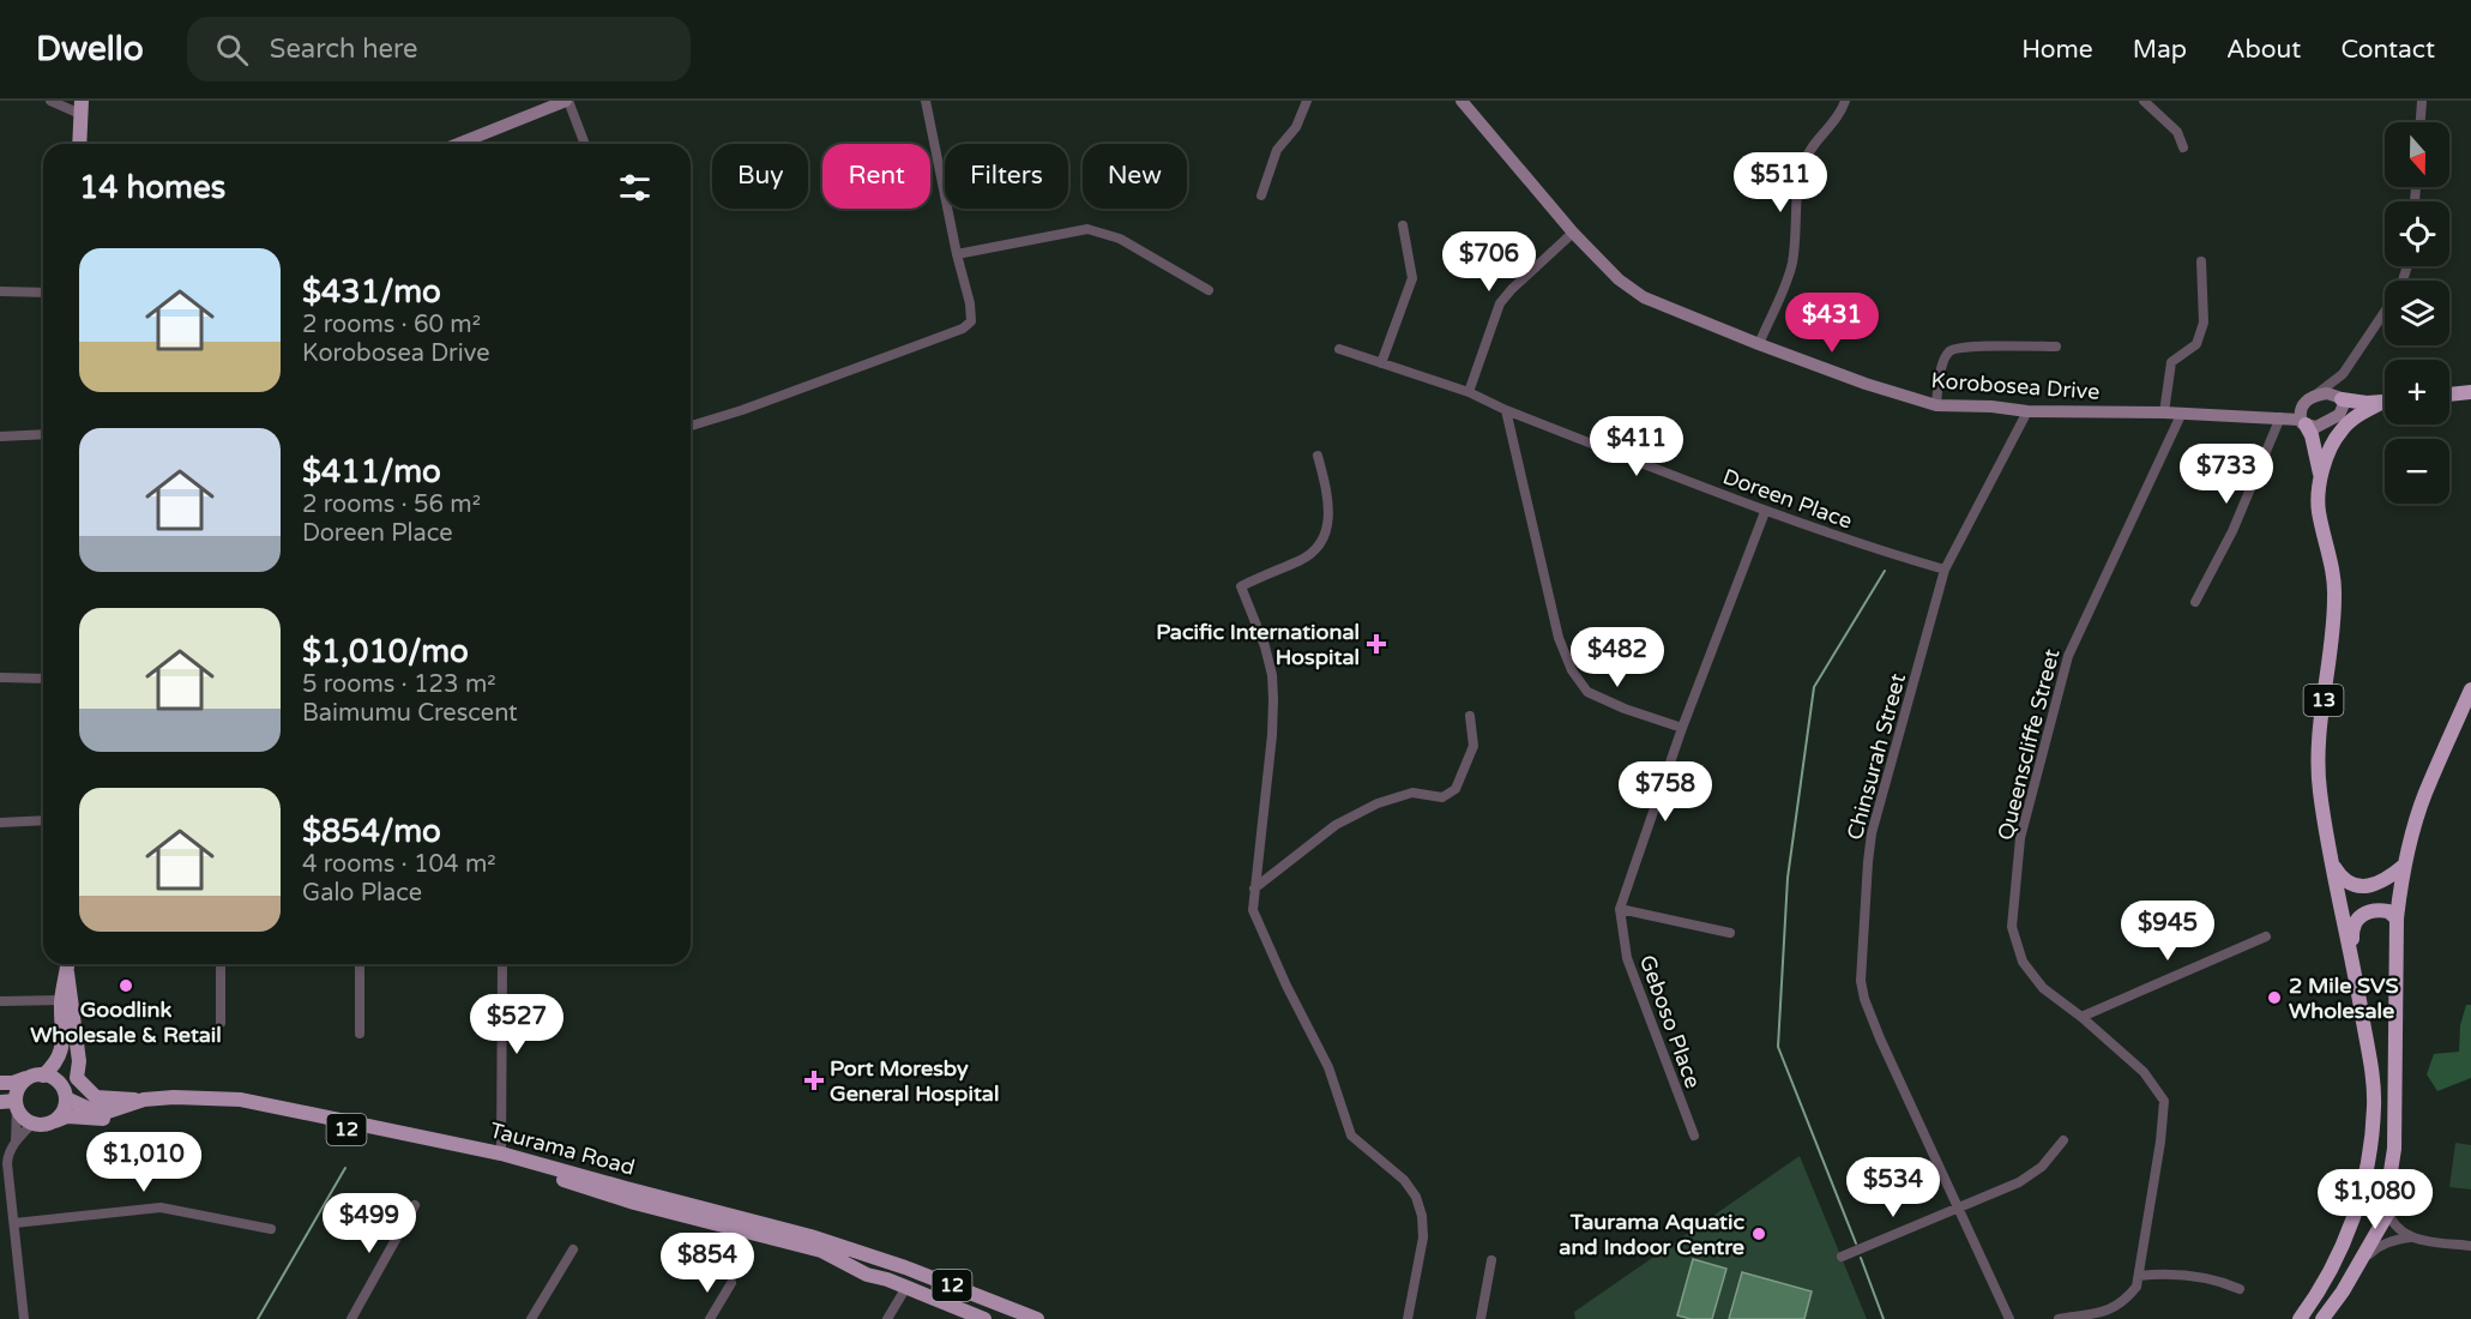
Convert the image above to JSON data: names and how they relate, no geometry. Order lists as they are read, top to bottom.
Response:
{
  "streets": {
    "highway": ["13"],
    "main road": ["Korobosea Drive", "12", "Taurama Road"],
    "street": [
      "Doreen Place",
      "Queenscliffe Street",
      "Chinsurah Street",
      "Geboso Place"
    ]
  },
  "crossings": [
    ["Korobosea Drive", "Queenscliffe Street"],
    ["Korobosea Drive", "Chinsurah Street"],
    ["Doreen Place", "Chinsurah Street"],
    ["Doreen Place", "Geboso Place"],
    ["12", "Taurama Road"]
  ],
  "places": {
    "health": ["Pacific International Hospital", "Port Moresby General Hospital"],
    "other": ["Goodlink Wholesale & Retail", "2 Mile SVS Wholesale", "Taurama Aquatic and Indoor Centre"]
  },
  "north": "bottom",
  "page": {
    "header": "Dwello",
    "search": "Search here",
    "nav": [
      "Home",
      "Map",
      "About",
      "Contact"
    ],
    "map_buttons": ["+", "−"],
    "chip": [
      "Buy",
      "Rent",
      "Filters",
      "New"
    ],
    "heading": "14 homes",
    "price": [
      "$511",
      "$706",
      "$431",
      "$411",
      "$733",
      "$482",
      "$758",
      "$945",
      "$527",
      "$1,010",
      "$534",
      "$1,080",
      "$499",
      "$854"
    ],
    "list": [
      {
        "name": "$431/mo",
        "note": "2 rooms · 60 m² · Korobosea Drive"
      },
      {
        "name": "$411/mo",
        "note": "2 rooms · 56 m² · Doreen Place"
      },
      {
        "name": "$1,010/mo",
        "note": "5 rooms · 123 m² · Baimumu Crescent"
      },
      {
        "name": "$854/mo",
        "note": "4 rooms · 104 m² · Galo Place"
      }
    ]
  }
}
